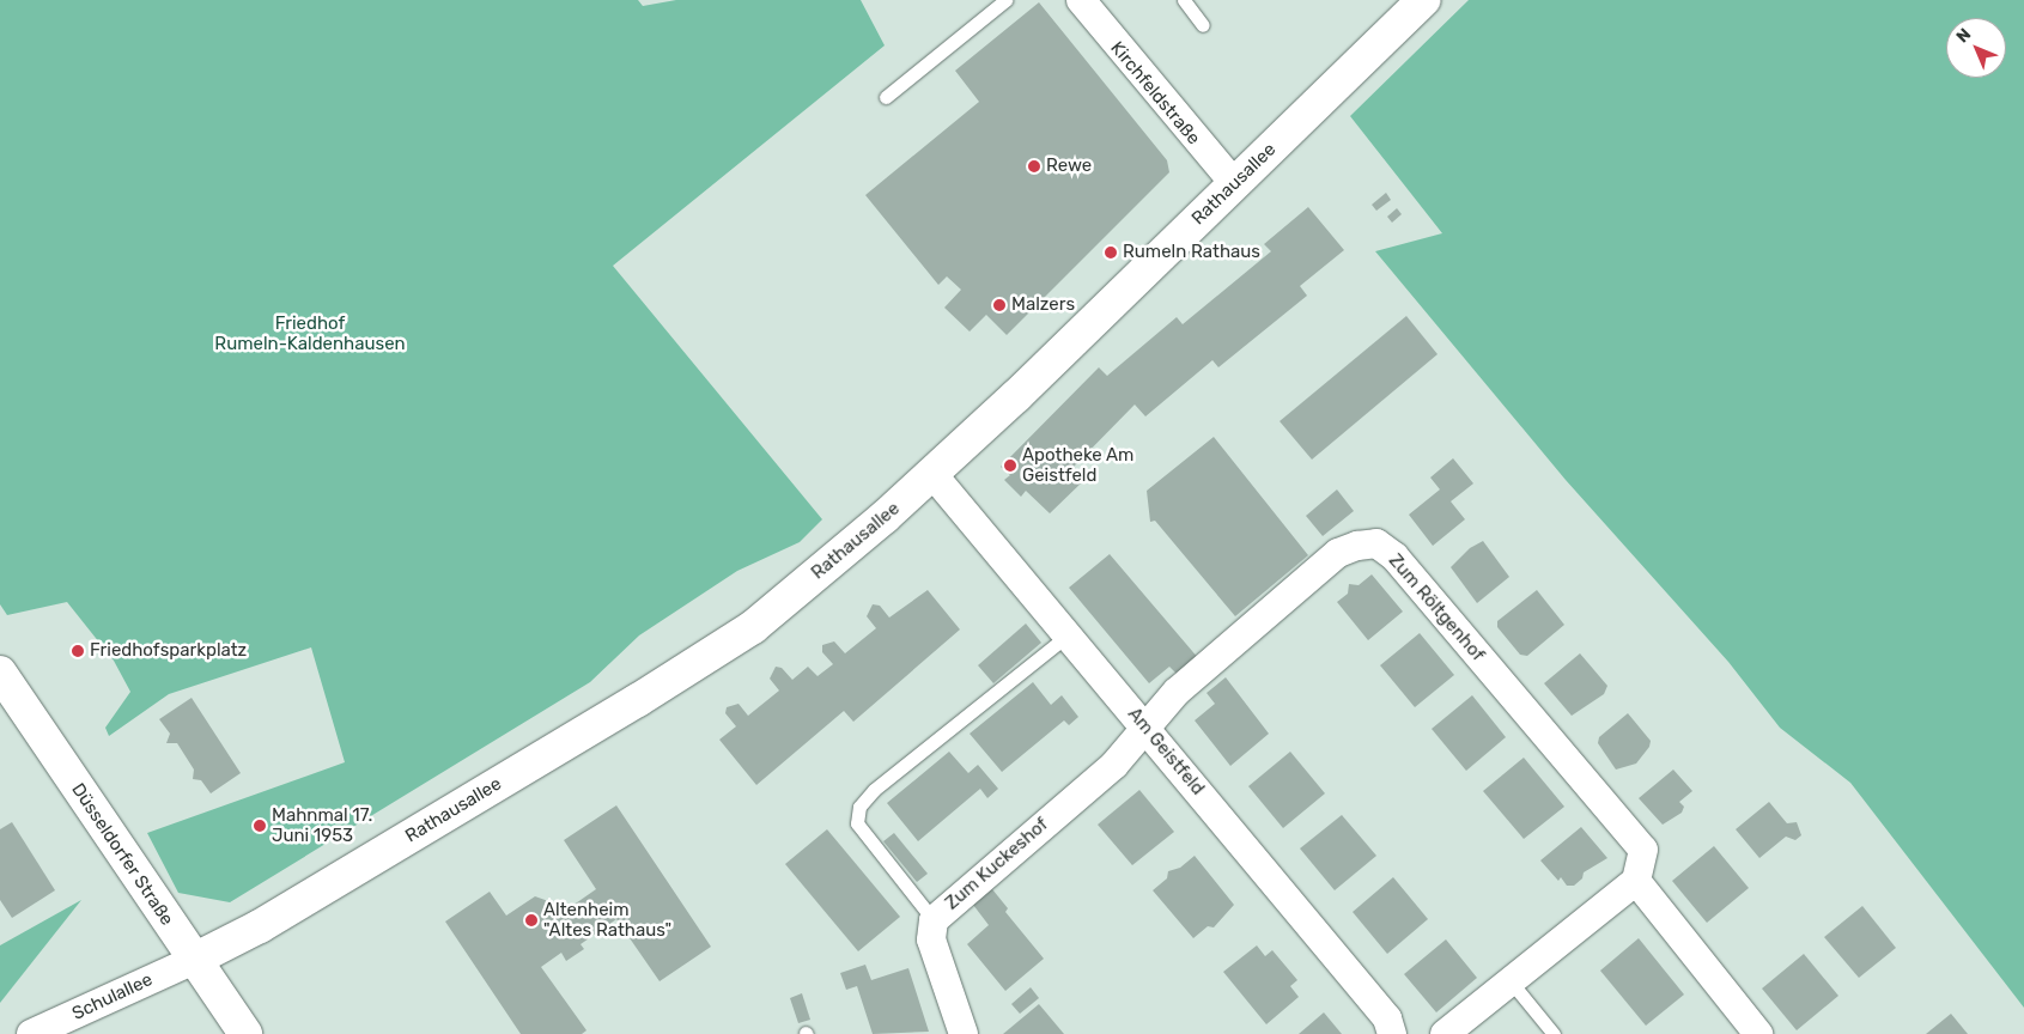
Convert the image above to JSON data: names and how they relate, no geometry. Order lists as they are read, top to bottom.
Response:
{
  "streets": {
    "main road": ["Rathausallee", "Düsseldorfer Straße"],
    "street": [
      "Kirchfeldstraße",
      "Zum Röltgenhof",
      "Am Geistfeld",
      "Zum Kuckeshof",
      "Schulallee"
    ]
  },
  "crossings": [
    ["Kirchfeldstraße", "Rathausallee"],
    ["Rathausallee", "Am Geistfeld"],
    ["Rathausallee", "Düsseldorfer Straße"],
    ["Rathausallee", "Schulallee"],
    ["Zum Röltgenhof", "Am Geistfeld"],
    ["Zum Röltgenhof", "Zum Kuckeshof"],
    ["Am Geistfeld", "Zum Kuckeshof"],
    ["Düsseldorfer Straße", "Schulallee"]
  ],
  "parks": ["Friedhof Rumeln-Kaldenhausen"],
  "places": [
    "Rewe",
    "Rumeln Rathaus",
    "Malzers",
    "Apotheke Am Geistfeld",
    "Friedhofsparkplatz",
    "Mahnmal 17. Juni 1953",
    "Altenheim \"Altes Rathaus\""
  ],
  "north": "top left"
}
